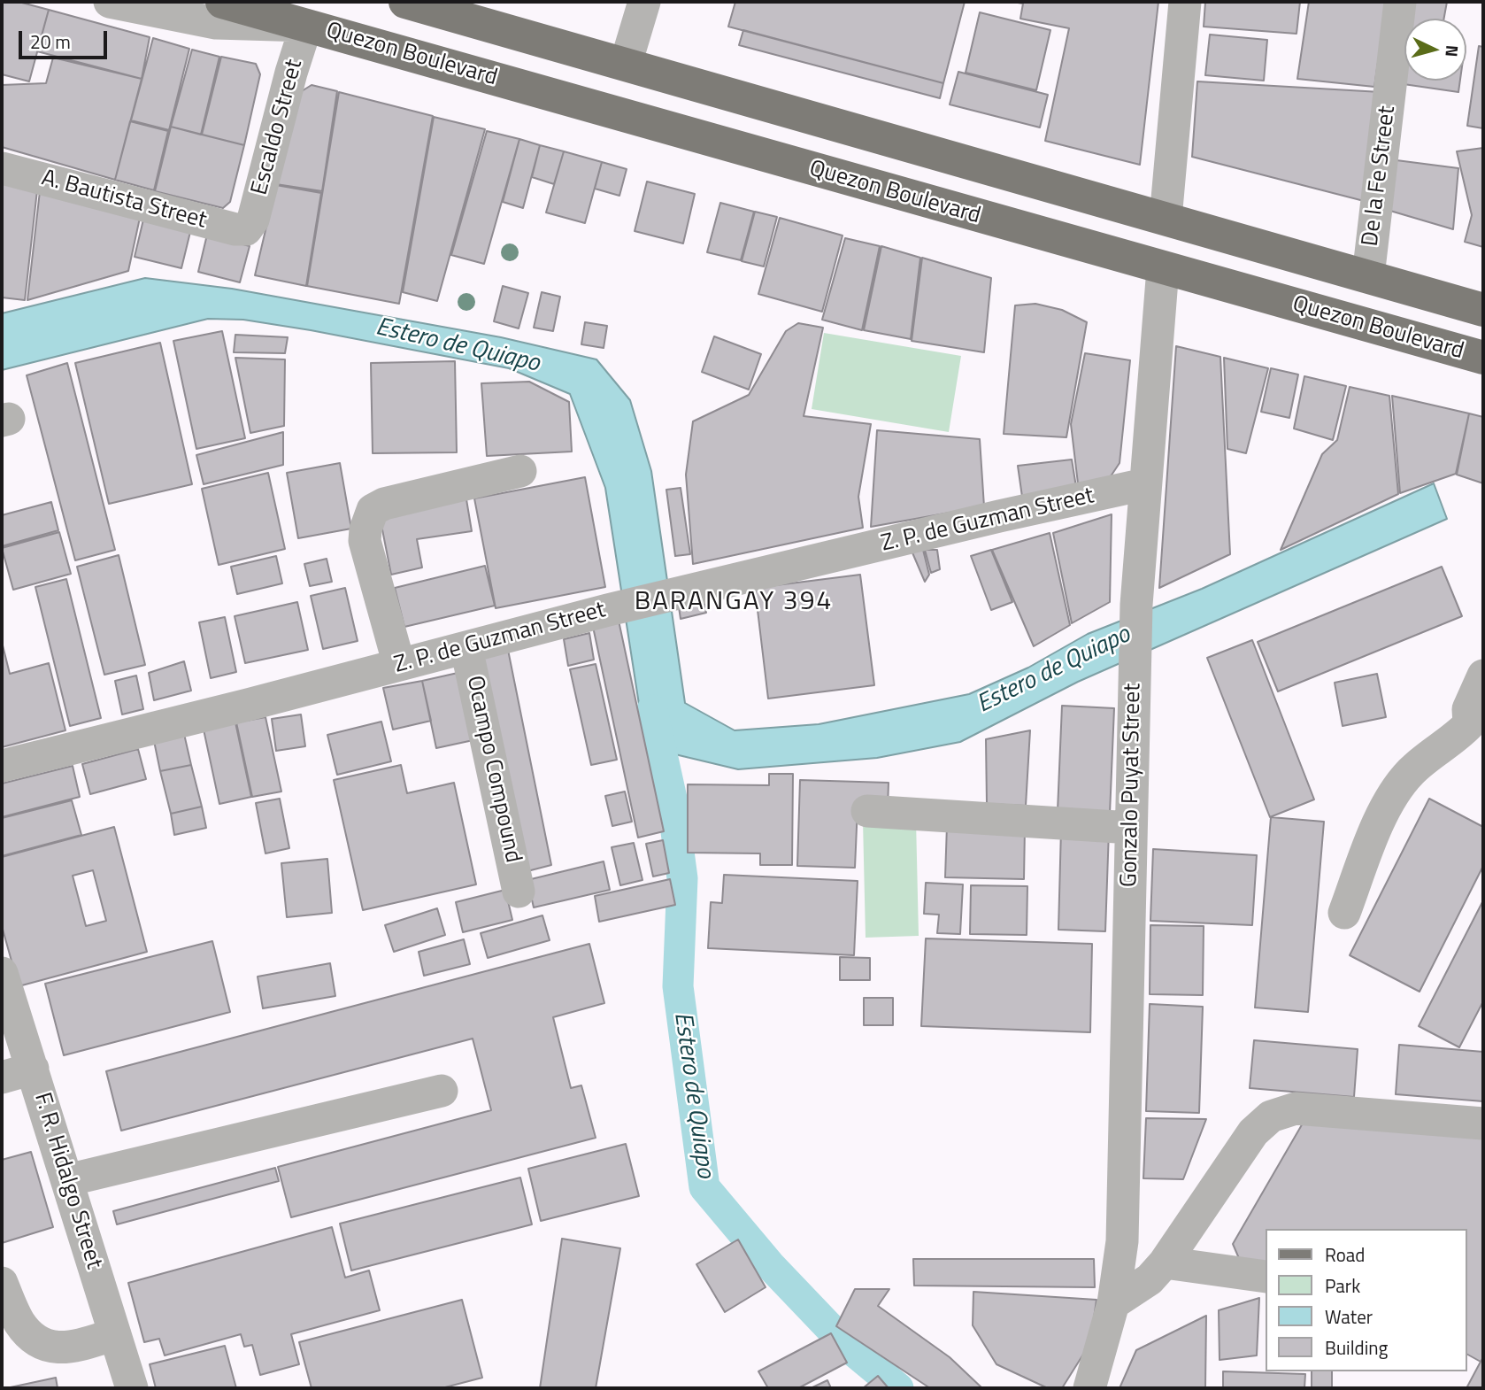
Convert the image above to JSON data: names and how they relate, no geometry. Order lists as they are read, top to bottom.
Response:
{
  "streets": {
    "main road": ["Quezon Boulevard"],
    "street": [
      "Escaldo Street",
      "De la Fe Street",
      "A. Bautista Street",
      "Z. P. de Guzman Street",
      "Ocampo Compound",
      "Gonzalo Puyat Street",
      "F. R. Hidalgo Street"
    ]
  },
  "crossings": [
    ["Quezon Boulevard", "Escaldo Street"],
    ["Quezon Boulevard", "De la Fe Street"],
    ["Quezon Boulevard", "Gonzalo Puyat Street"],
    ["Escaldo Street", "A. Bautista Street"],
    ["Z. P. de Guzman Street", "Ocampo Compound"],
    ["Z. P. de Guzman Street", "Gonzalo Puyat Street"]
  ],
  "districts": ["BARANGAY 394"],
  "water": ["Estero de Quiapo"],
  "legend": [
    "Road",
    "Park",
    "Water",
    "Building"
  ],
  "scale_bar": "20 m",
  "north": "right"
}
